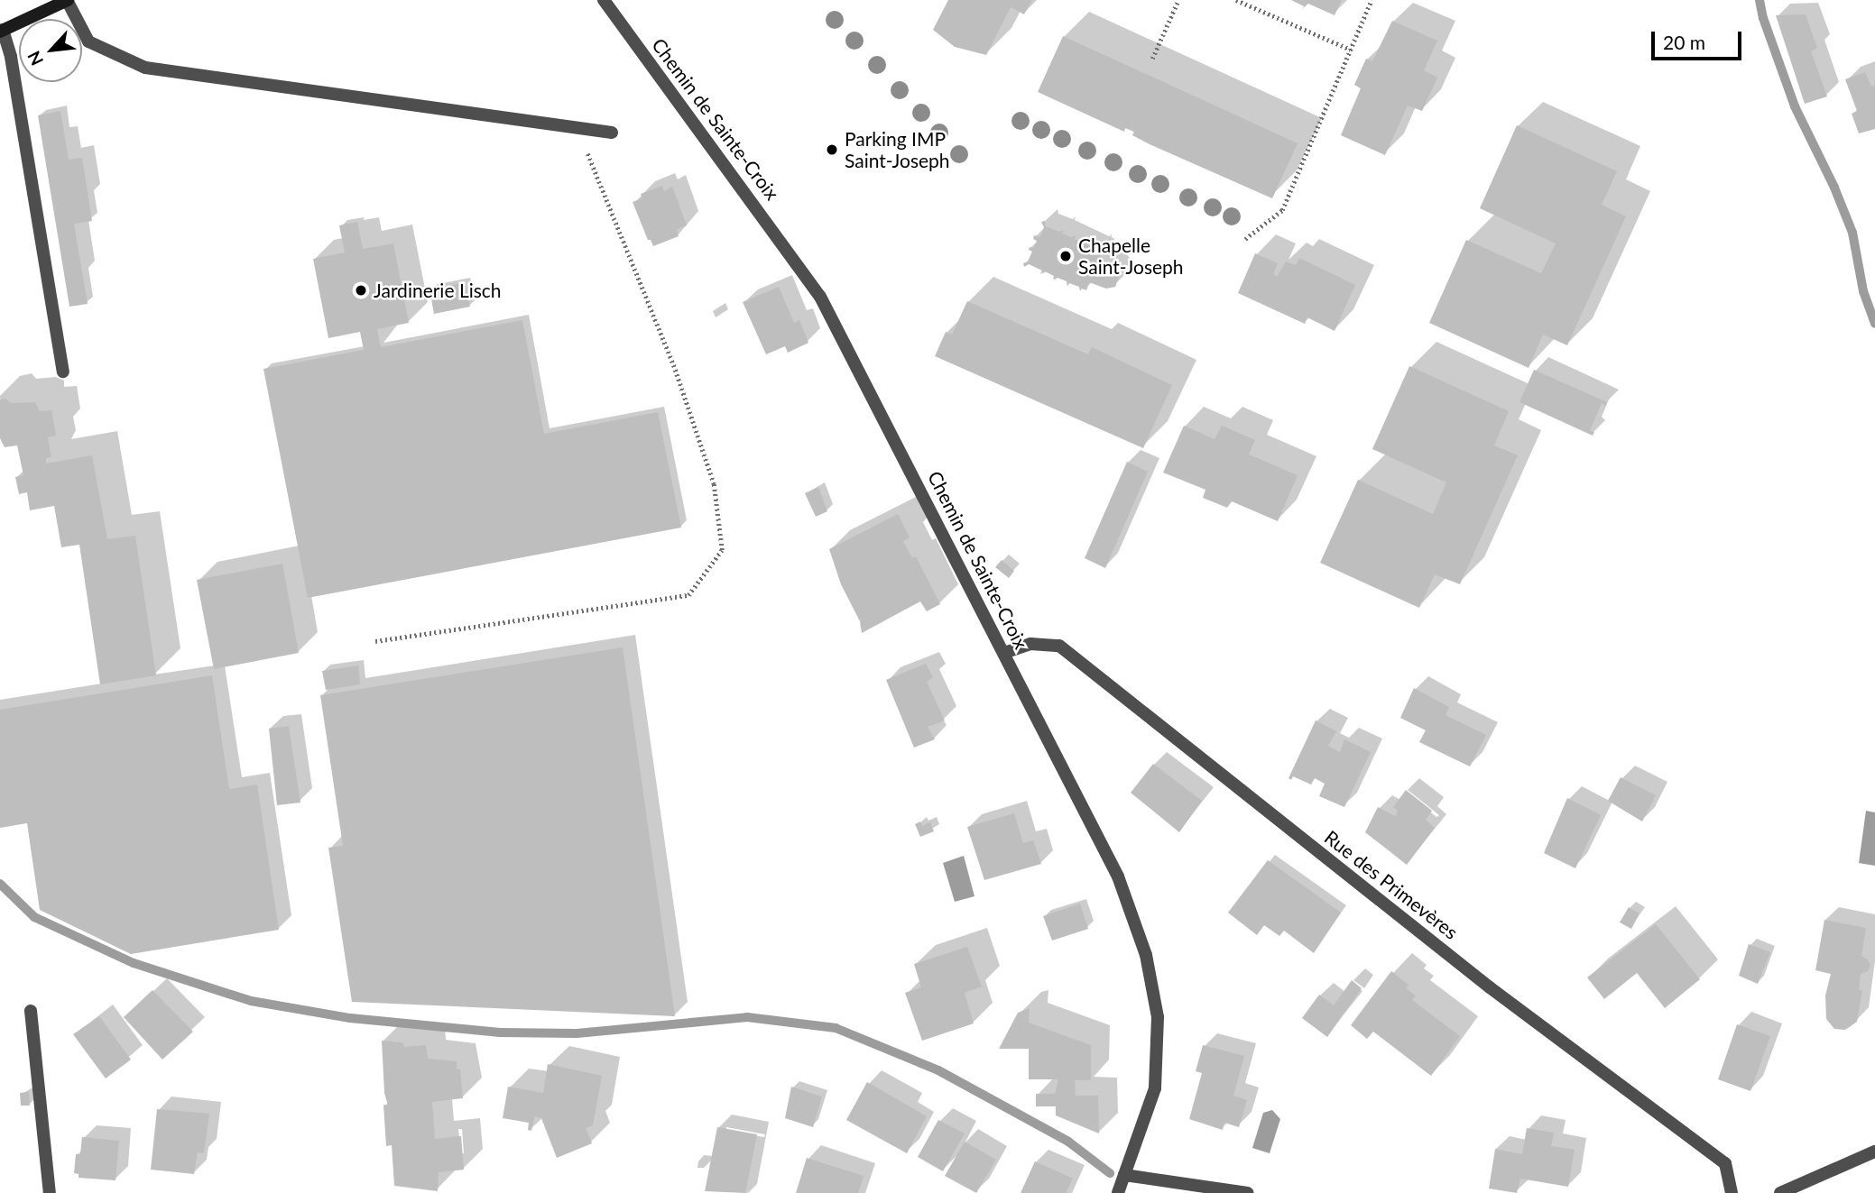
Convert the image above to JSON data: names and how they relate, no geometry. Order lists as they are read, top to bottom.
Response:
{
  "streets": {
    "street": ["Chemin de Sainte-Croix", "Rue des Primevères"]
  },
  "crossings": [
    ["Chemin de Sainte-Croix", "Rue des Primevères"]
  ],
  "places": ["Parking IMP Saint-Joseph", "Chapelle Saint-Joseph", "Jardinerie Lisch"],
  "scale_bar": "20 m",
  "north": "bottom left"
}
